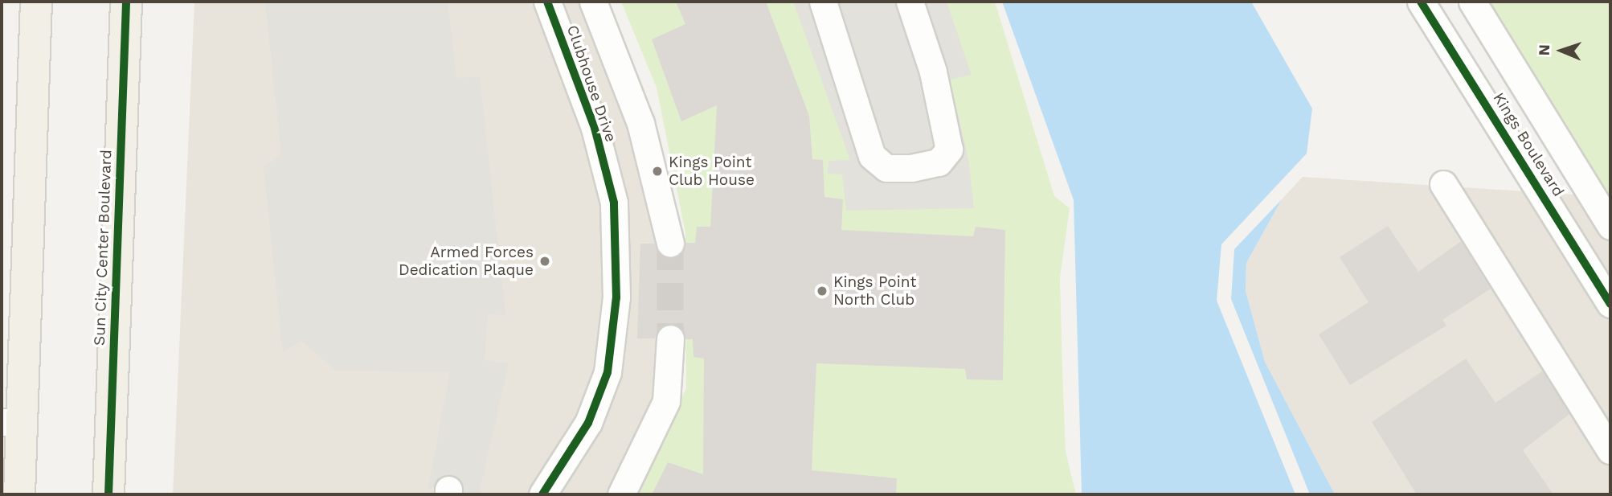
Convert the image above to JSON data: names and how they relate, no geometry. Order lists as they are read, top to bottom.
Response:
{
  "streets": {
    "main road": ["Sun City Center Boulevard"],
    "street": ["Clubhouse Drive", "Kings Boulevard"]
  },
  "places": ["Kings Point Club House", "Armed Forces Dedication Plaque", "Kings Point North Club"],
  "north": "left"
}
